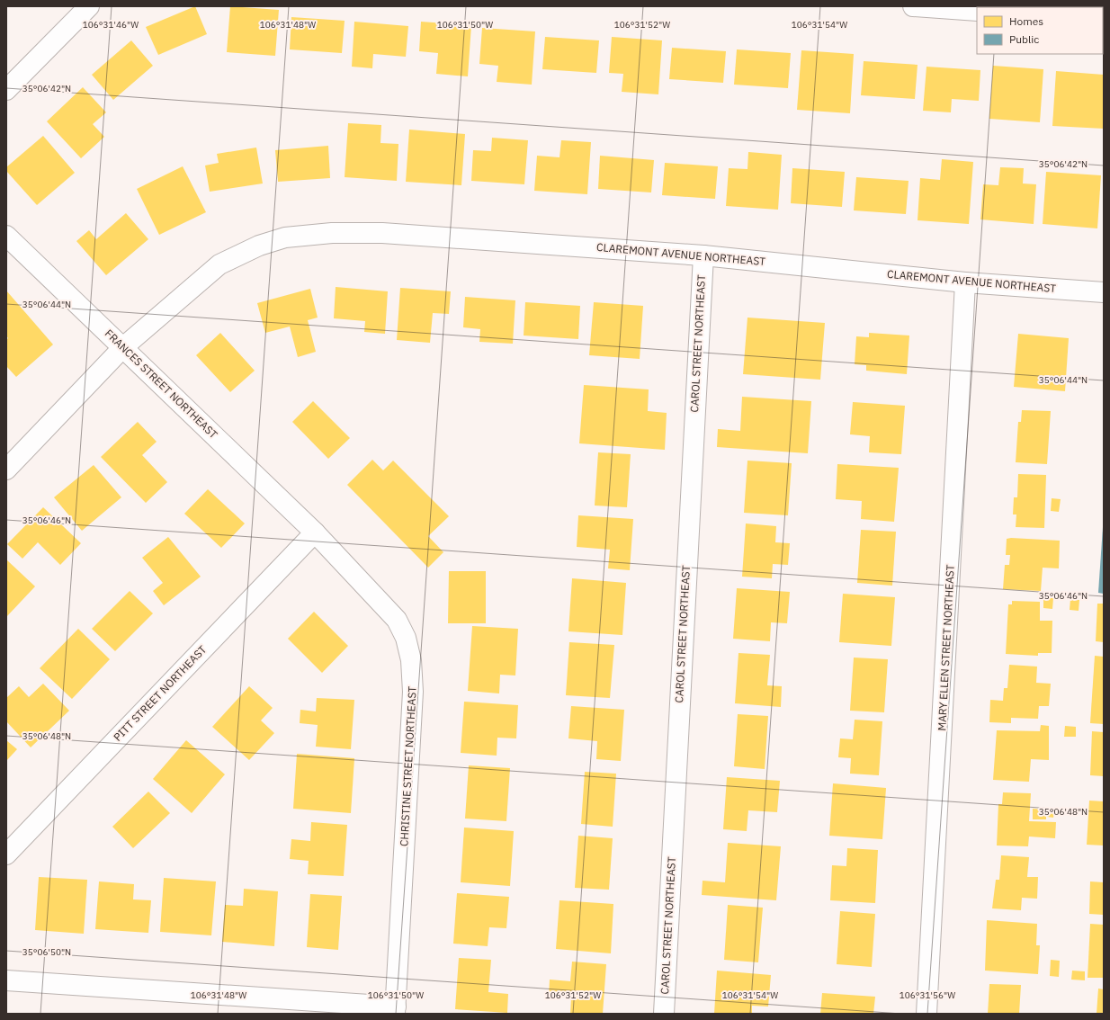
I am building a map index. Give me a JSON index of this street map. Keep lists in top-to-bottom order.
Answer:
{
  "streets": {
    "street": [
      "CLAREMONT AVENUE NORTHEAST",
      "CAROL STREET NORTHEAST",
      "FRANCES STREET NORTHEAST",
      "MARY ELLEN STREET NORTHEAST",
      "PITT STREET NORTHEAST",
      "CHRISTINE STREET NORTHEAST"
    ]
  },
  "crossings": [
    ["CLAREMONT AVENUE NORTHEAST", "CAROL STREET NORTHEAST"],
    ["CLAREMONT AVENUE NORTHEAST", "FRANCES STREET NORTHEAST"],
    ["CLAREMONT AVENUE NORTHEAST", "MARY ELLEN STREET NORTHEAST"],
    ["FRANCES STREET NORTHEAST", "PITT STREET NORTHEAST"],
    ["FRANCES STREET NORTHEAST", "CHRISTINE STREET NORTHEAST"],
    ["PITT STREET NORTHEAST", "CHRISTINE STREET NORTHEAST"]
  ],
  "legend": ["Homes", "Public"],
  "coordinates": [
    "106°31'46\"W",
    "106°31'48\"W",
    "106°31'50\"W",
    "106°31'52\"W",
    "106°31'54\"W",
    "35°06'42\"N",
    "35°06'44\"N",
    "35°06'46\"N",
    "35°06'48\"N",
    "35°06'50\"N",
    "106°31'56\"W"
  ]
}
